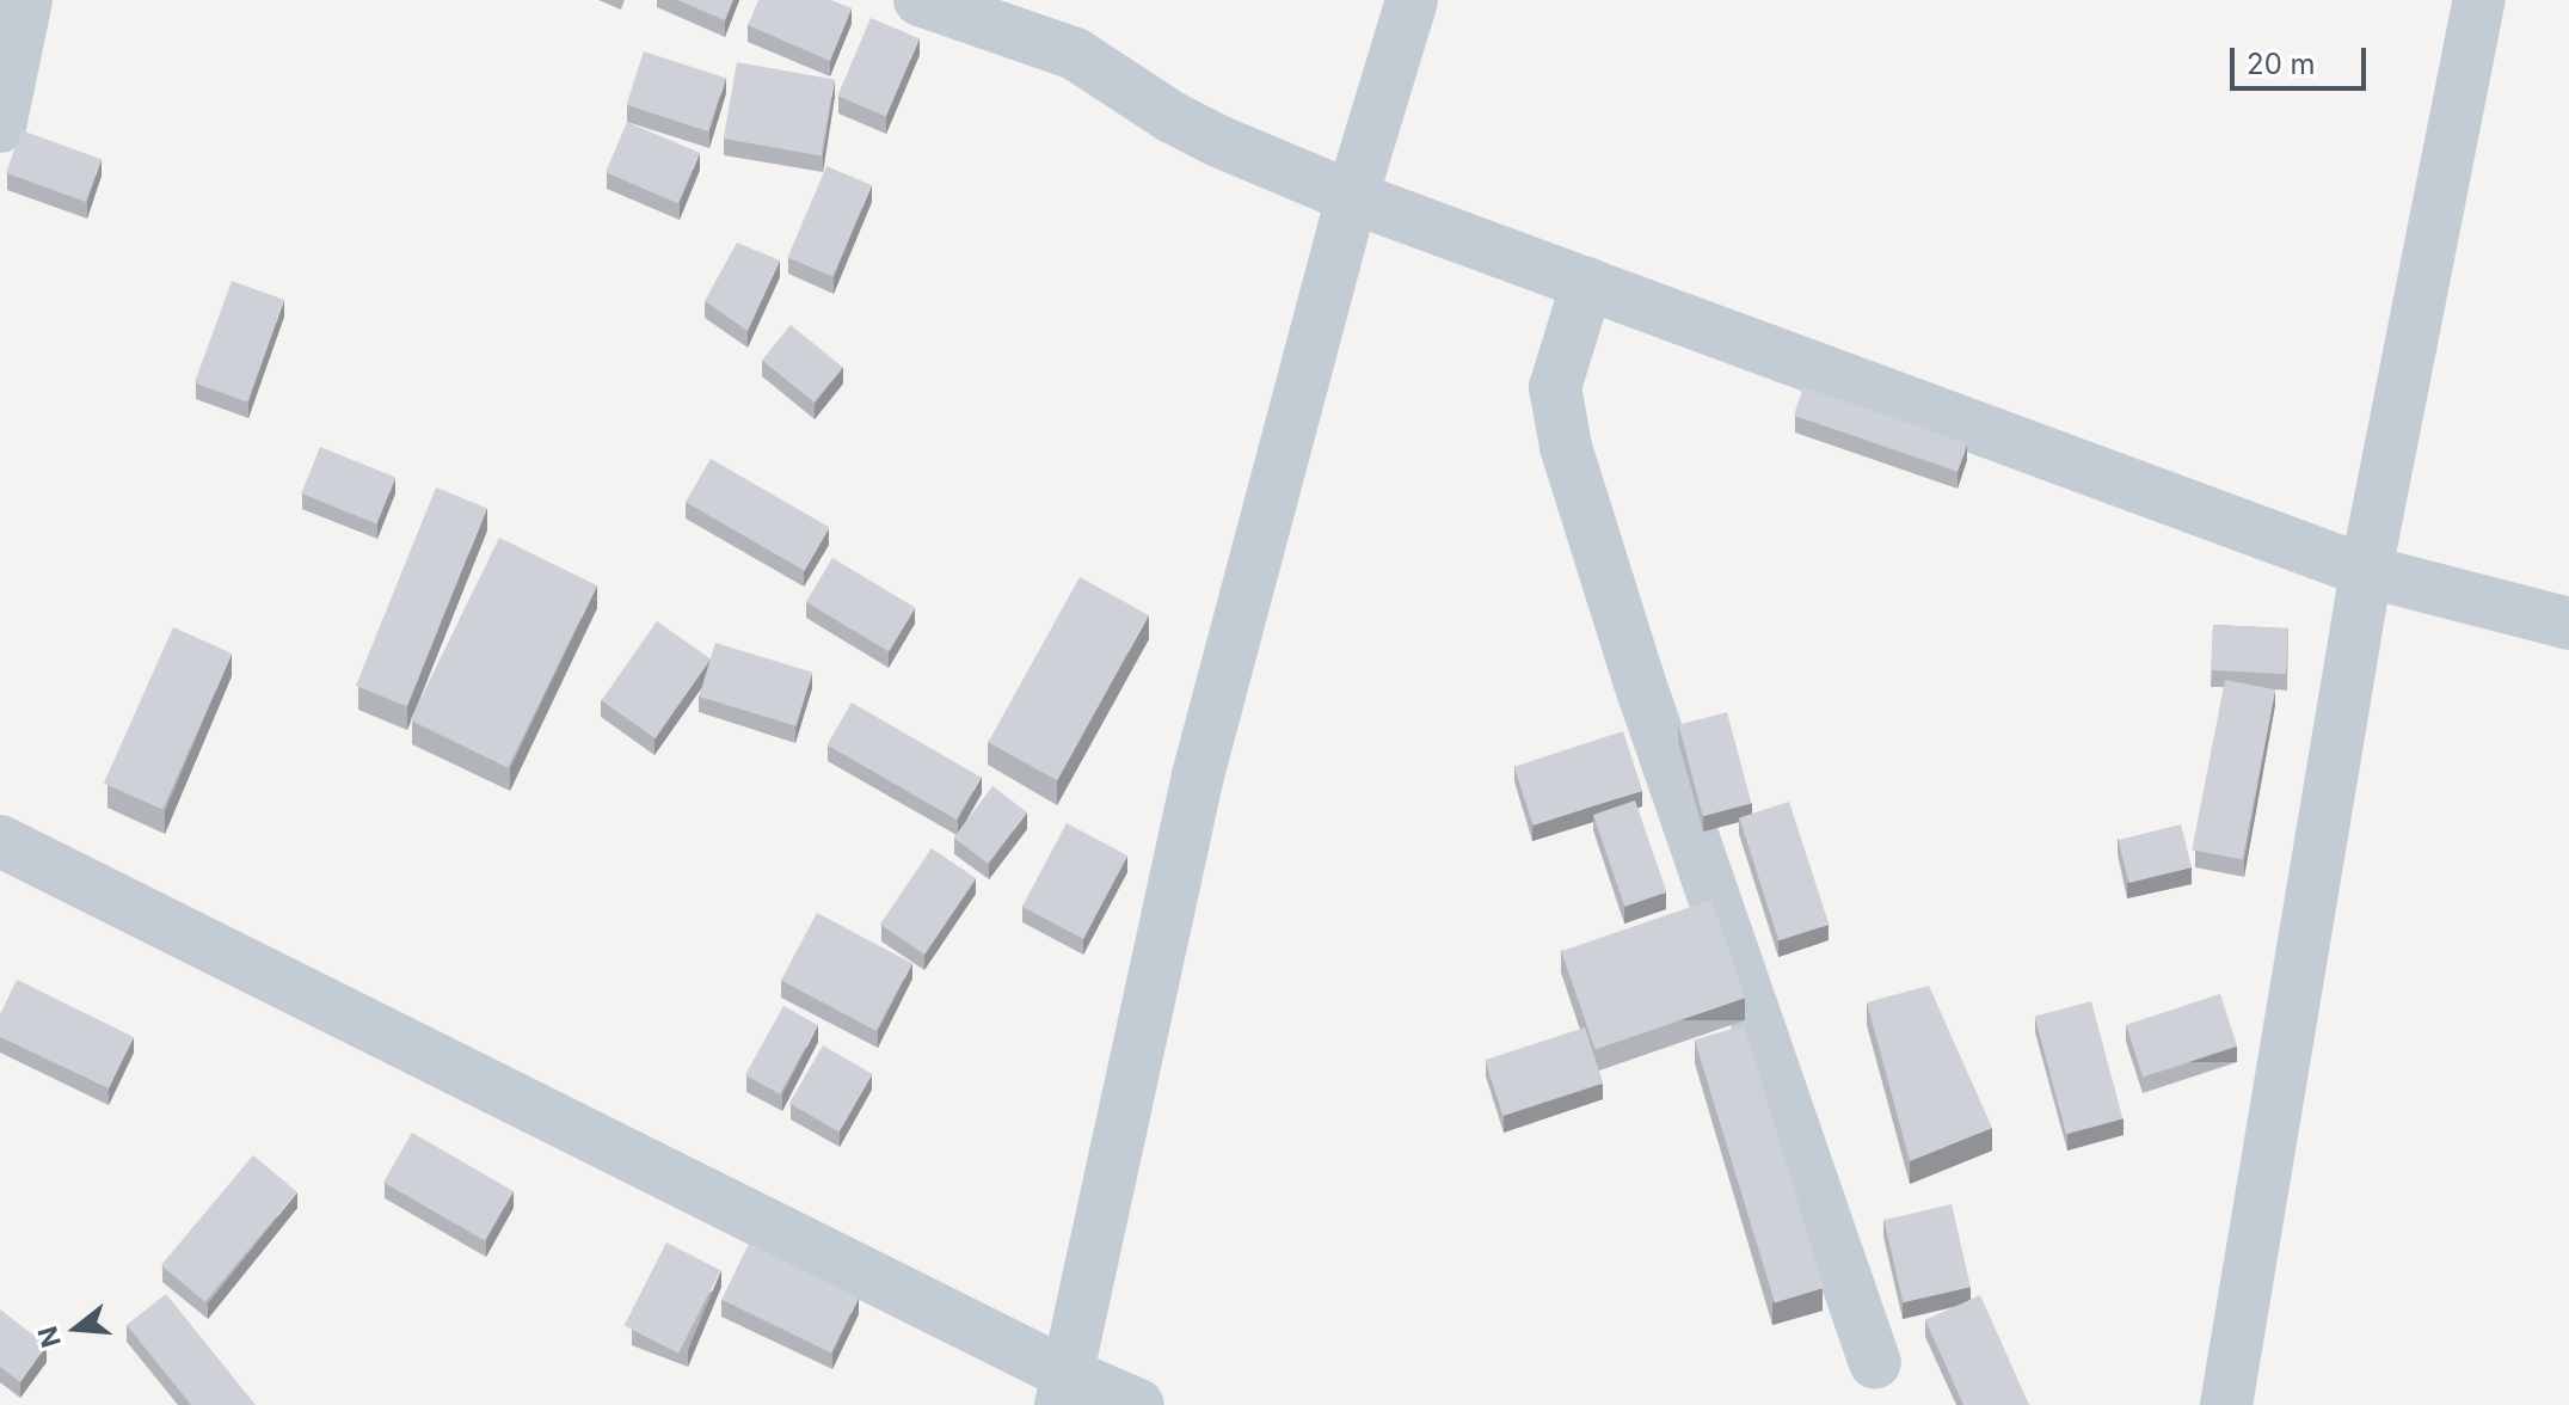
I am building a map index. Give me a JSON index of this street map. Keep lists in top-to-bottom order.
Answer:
{
  "scale_bar": "20 m",
  "north": "left"
}
